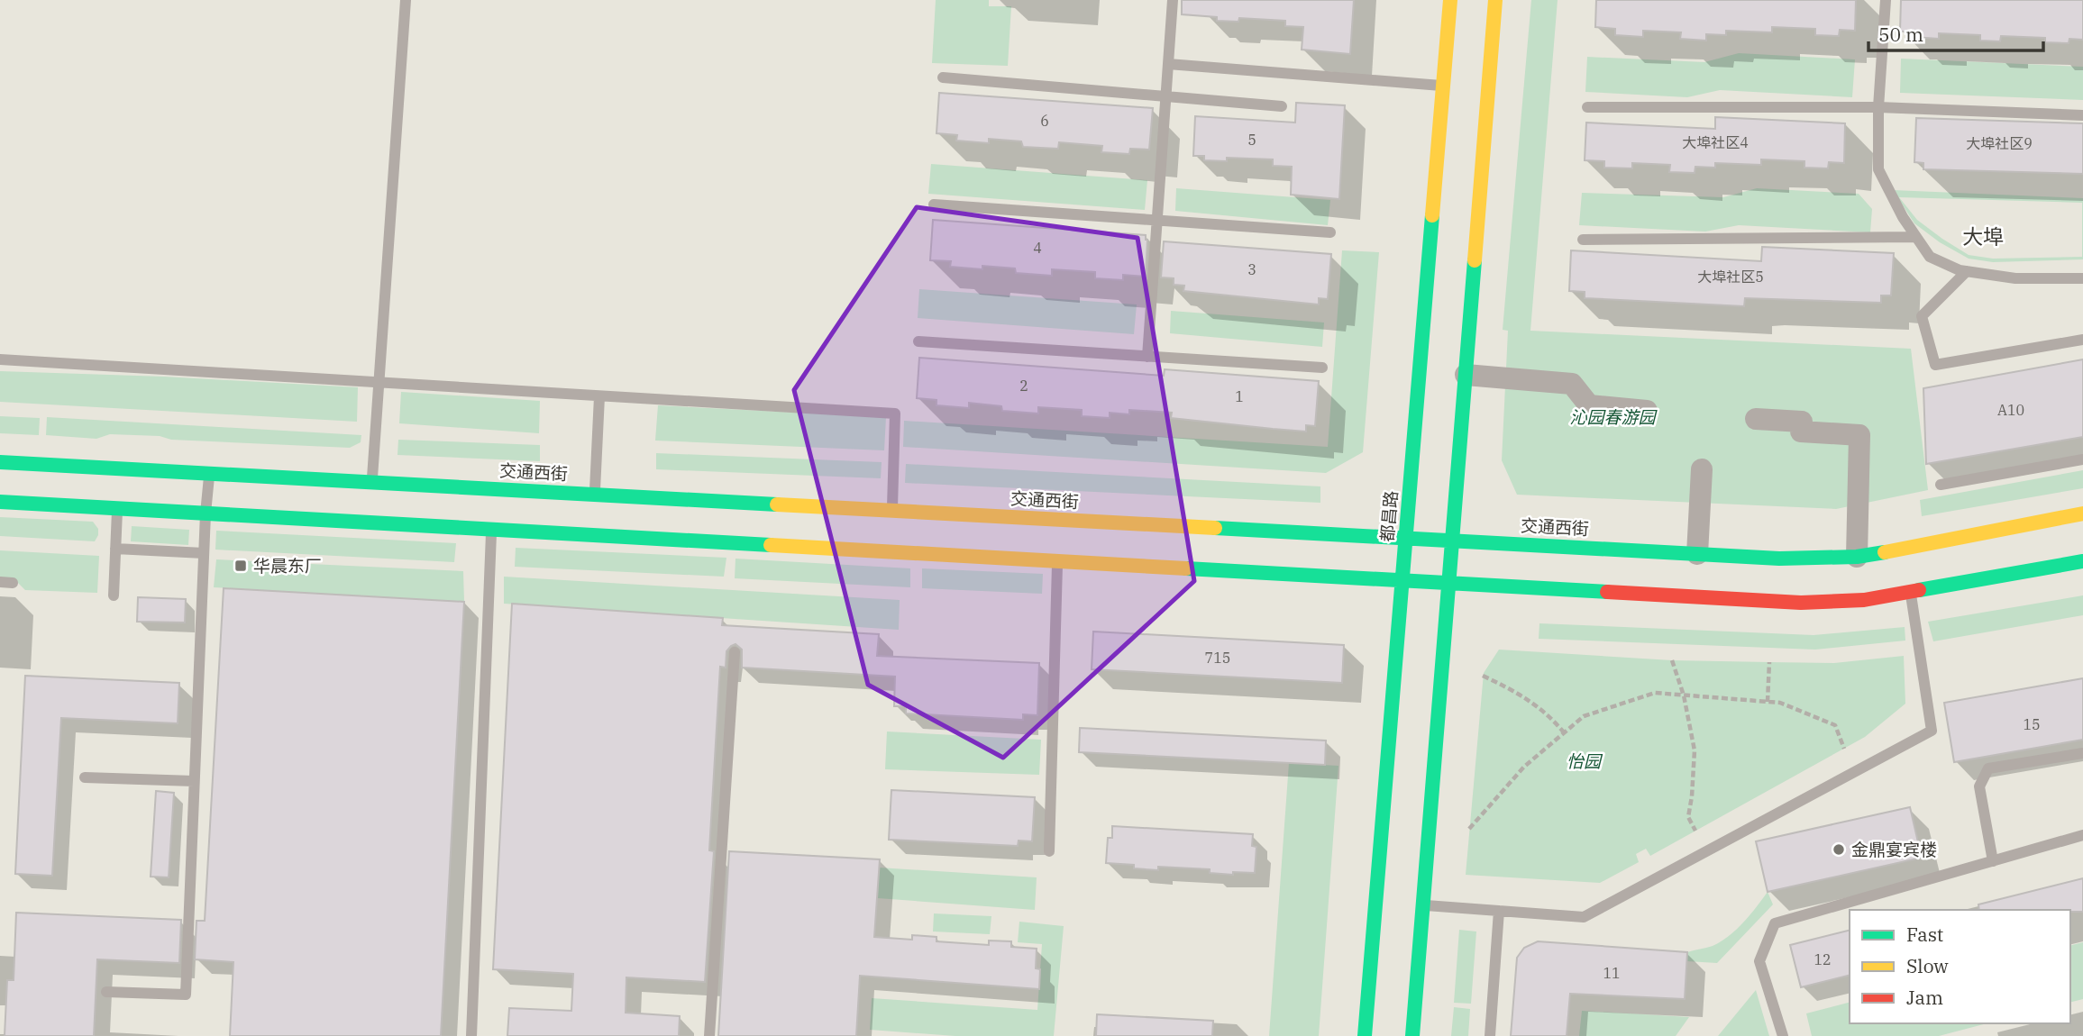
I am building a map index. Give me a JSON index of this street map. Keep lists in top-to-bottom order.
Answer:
{
  "streets": {
    "main road": ["交通西街", "都昌路"]
  },
  "crossings": [
    ["交通西街", "都昌路"]
  ],
  "districts": ["大埠"],
  "parks": ["沁园春游园", "怡园"],
  "places": {
    "transit": ["华晨东厂"],
    "other": ["金鼎宴宾楼"]
  },
  "house_numbers": [
    "6",
    "5",
    "大埠社区4",
    "大埠社区9",
    "4",
    "3",
    "大埠社区5",
    "2",
    "1",
    "A10",
    "715",
    "15",
    "12",
    "11"
  ],
  "legend": ["Fast", "Slow", "Jam"],
  "scale_bar": "50 m"
}
